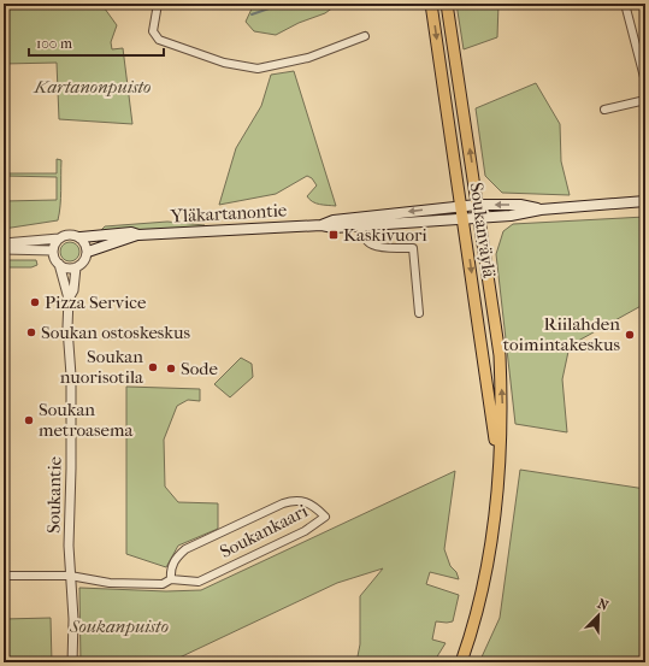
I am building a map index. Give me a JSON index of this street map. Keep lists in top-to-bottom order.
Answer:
{
  "streets": {
    "main road": ["Yläkartanontie", "Soukanväylä"],
    "street": ["Soukantie", "Soukankaari"]
  },
  "crossings": [
    ["Yläkartanontie", "Soukanväylä"],
    ["Yläkartanontie", "Soukantie"],
    ["Soukantie", "Soukankaari"]
  ],
  "parks": ["Kartanonpuisto", "Soukanpuisto"],
  "places": {
    "transit": ["Kaskivuori"],
    "other": [
      "Pizza Service",
      "Soukan ostoskeskus",
      "Riilahden toimintakeskus",
      "Soukan nuorisotila",
      "Sode",
      "Soukan metroasema"
    ]
  },
  "scale_bar": "100 m",
  "north": "top right"
}
